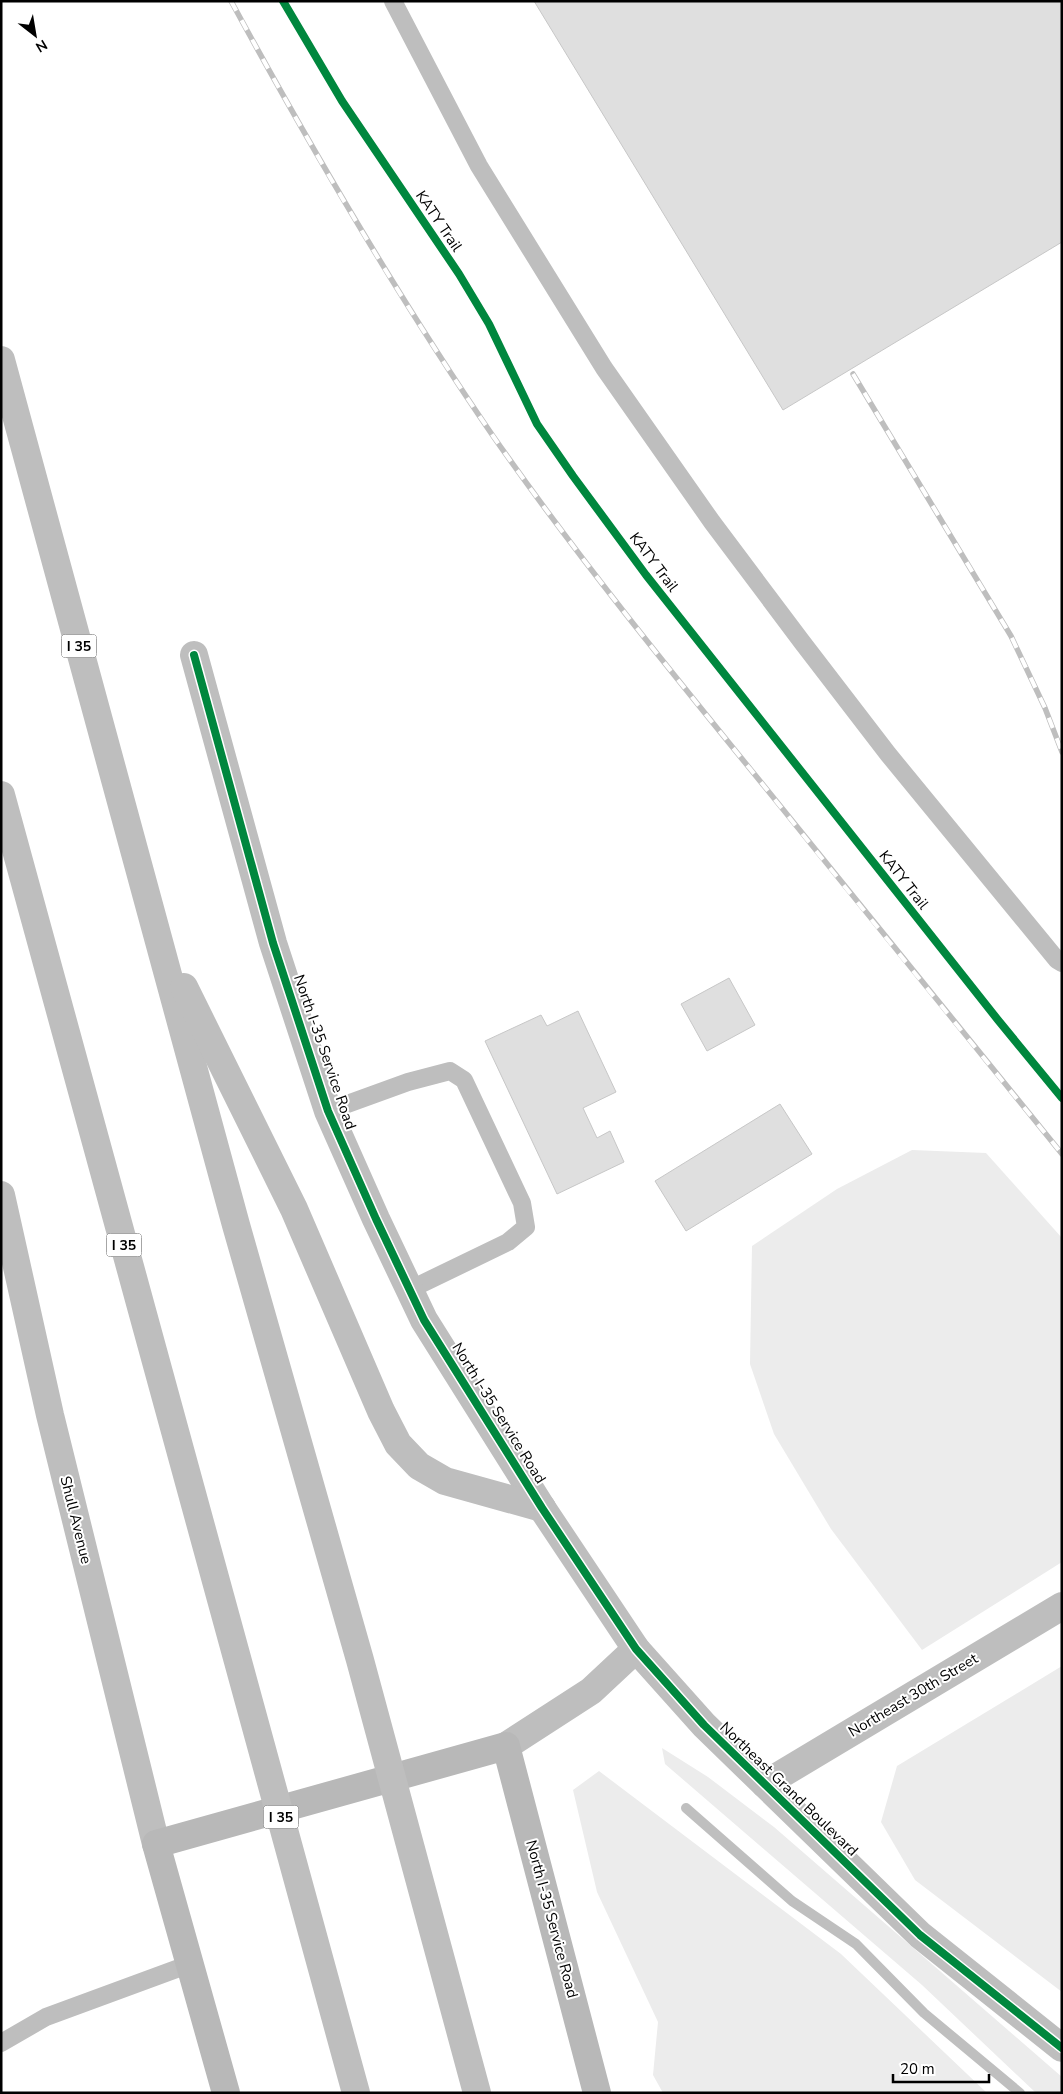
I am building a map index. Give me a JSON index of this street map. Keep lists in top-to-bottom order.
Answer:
{
  "streets": {
    "main road": [
      "I 35",
      "North I-35 Service Road",
      "Shull Avenue",
      "Northeast 30th Street",
      "Northeast Grand Boulevard"
    ],
    "cycle path": ["KATY Trail"]
  },
  "crossings": [
    ["North I-35 Service Road", "Northeast Grand Boulevard"],
    ["Northeast 30th Street", "Northeast Grand Boulevard"]
  ],
  "scale_bar": "20 m",
  "north": "bottom right"
}
